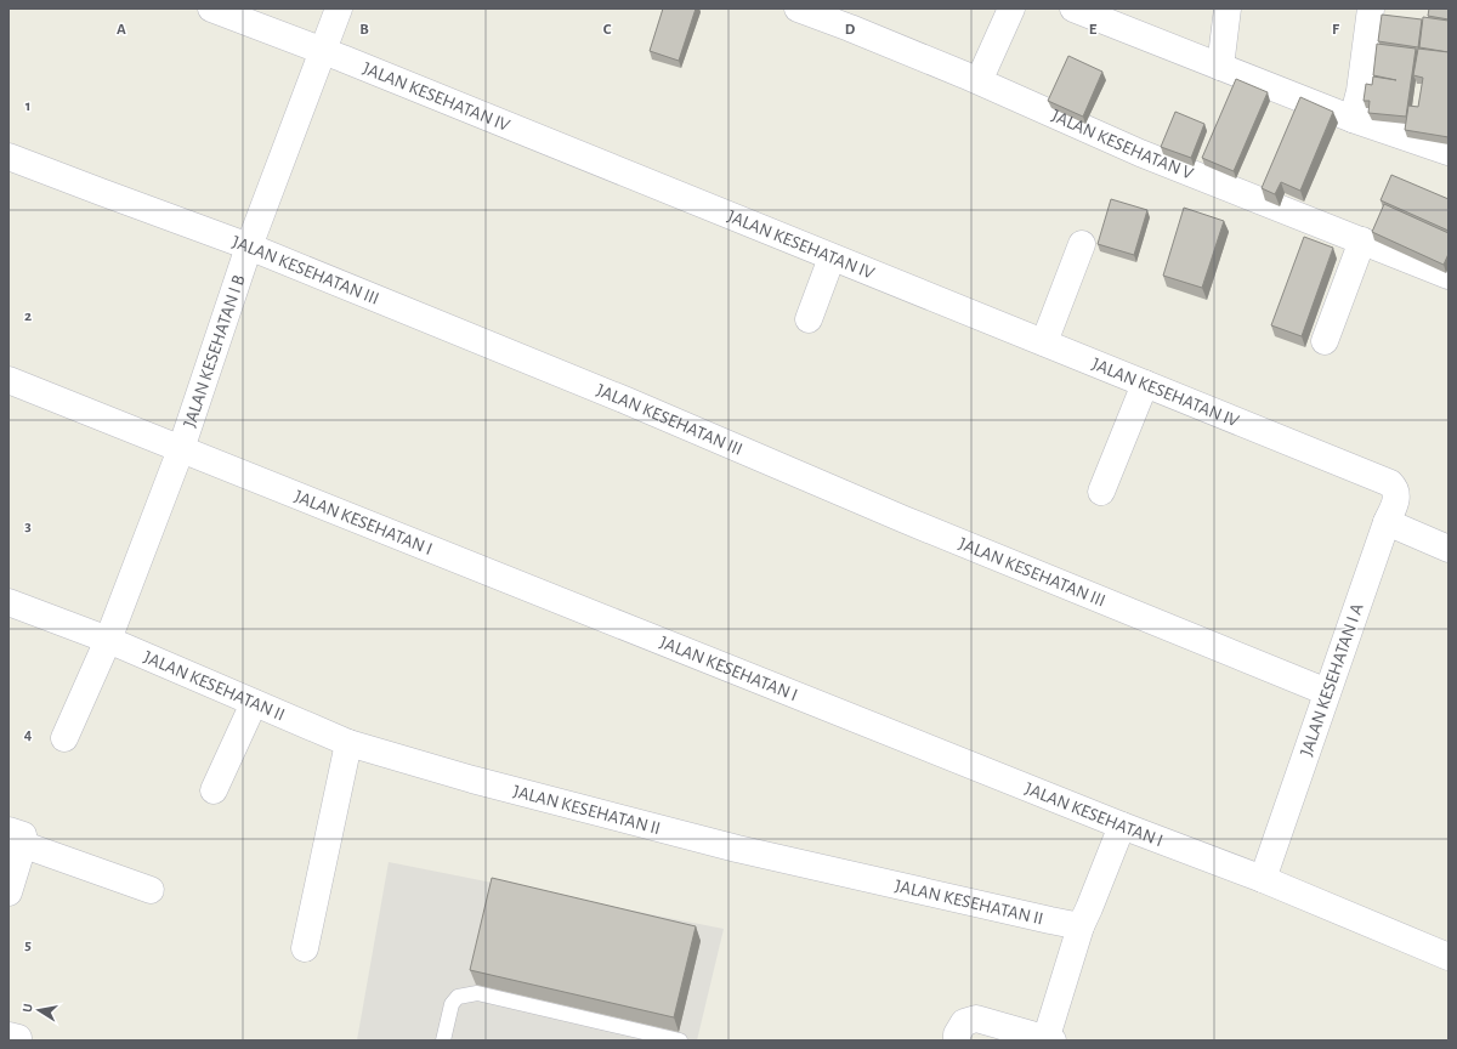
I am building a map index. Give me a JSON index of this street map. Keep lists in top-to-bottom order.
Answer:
{
  "streets": {
    "street": [
      "JALAN KESEHATAN IV",
      "JALAN KESEHATAN V",
      "JALAN KESEHATAN III",
      "JALAN KESEHATAN I B",
      "JALAN KESEHATAN I",
      "JALAN KESEHATAN I A",
      "JALAN KESEHATAN II"
    ]
  },
  "crossings": [
    ["JALAN KESEHATAN IV", "JALAN KESEHATAN I B"],
    ["JALAN KESEHATAN IV", "JALAN KESEHATAN I A"],
    ["JALAN KESEHATAN III", "JALAN KESEHATAN I B"],
    ["JALAN KESEHATAN III", "JALAN KESEHATAN I A"],
    ["JALAN KESEHATAN I B", "JALAN KESEHATAN I"],
    ["JALAN KESEHATAN I B", "JALAN KESEHATAN II"],
    ["JALAN KESEHATAN I", "JALAN KESEHATAN I A"]
  ],
  "north": "left",
  "grid": {
    "columns": [
      "A",
      "B",
      "C",
      "D",
      "E",
      "F"
    ],
    "rows": [
      "1",
      "2",
      "3",
      "4",
      "5"
    ]
  }
}
